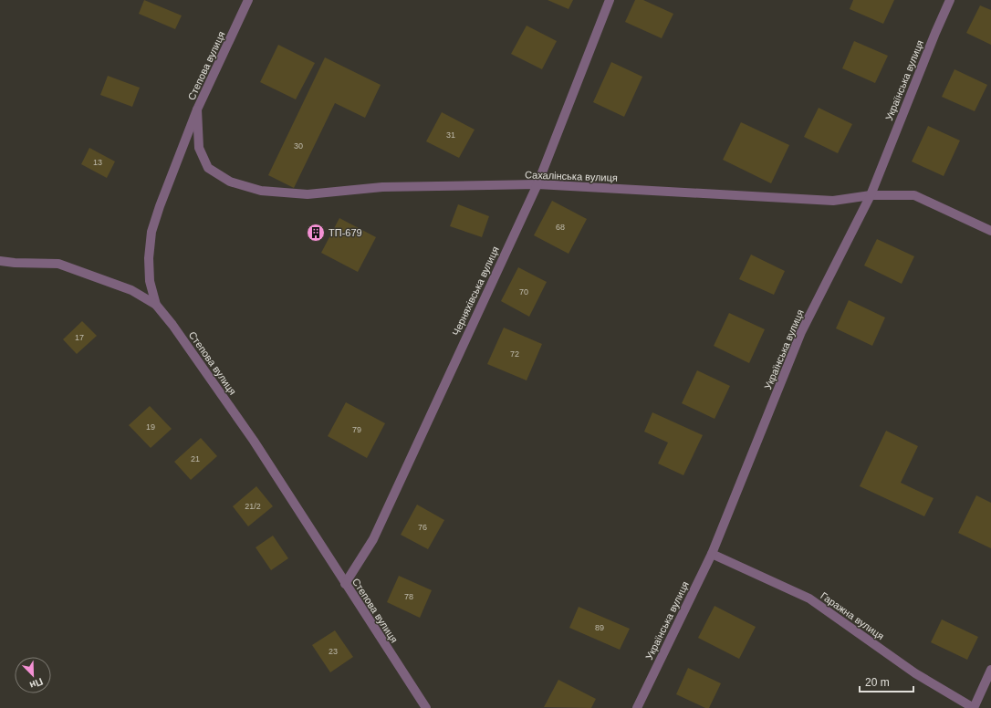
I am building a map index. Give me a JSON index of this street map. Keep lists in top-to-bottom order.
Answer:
{
  "streets": {
    "street": [
      "Степова вулиця",
      "Українська вулиця",
      "Сахалінська вулиця",
      "Черняхівська вулиця",
      "Гаражна вулиця"
    ]
  },
  "crossings": [
    ["Степова вулиця", "Сахалінська вулиця"],
    ["Степова вулиця", "Черняхівська вулиця"],
    ["Українська вулиця", "Сахалінська вулиця"],
    ["Українська вулиця", "Гаражна вулиця"],
    ["Сахалінська вулиця", "Черняхівська вулиця"]
  ],
  "places": {
    "building": ["ТП-679"]
  },
  "house_numbers": [
    "31",
    "30",
    "13",
    "68",
    "70",
    "17",
    "72",
    "19",
    "79",
    "21",
    "21/2",
    "76",
    "78",
    "89",
    "23"
  ],
  "scale_bar": "20 m",
  "north": "bottom right"
}
